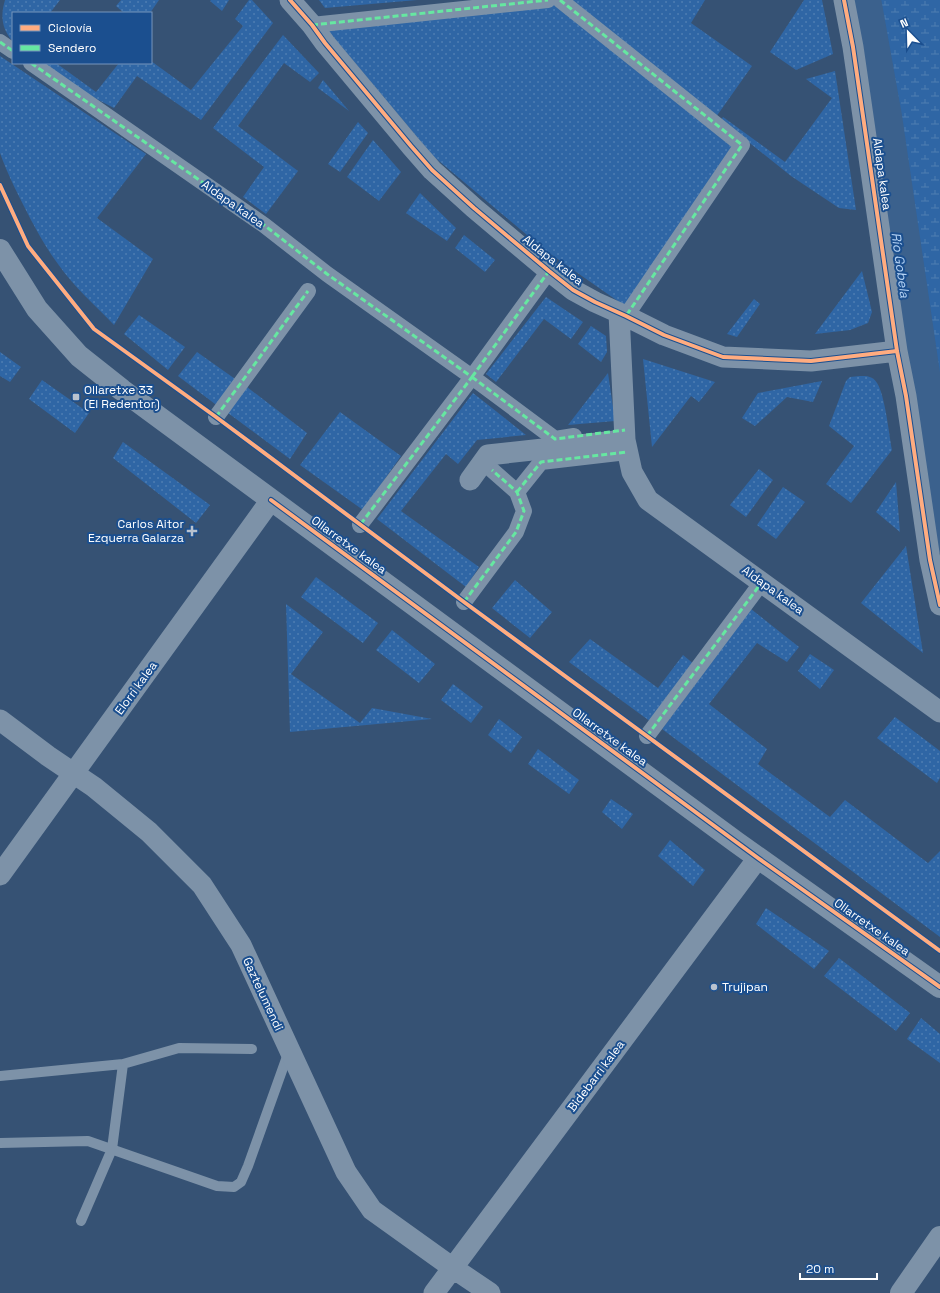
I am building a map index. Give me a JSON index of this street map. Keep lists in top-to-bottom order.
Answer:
{
  "streets": {
    "street": [
      "Aldapa kalea",
      "Ollarretxe kalea",
      "Elorri kalea",
      "Gaztelumendi",
      "Bidebarri kalea"
    ]
  },
  "crossings": [
    ["Ollarretxe kalea", "Elorri kalea"],
    ["Ollarretxe kalea", "Bidebarri kalea"],
    ["Elorri kalea", "Gaztelumendi"],
    ["Gaztelumendi", "Bidebarri kalea"]
  ],
  "water": ["Río Gobela"],
  "places": {
    "transit": ["Ollaretxe 33 (El Redentor)"],
    "health": ["Carlos Aitor Ezquerra Galarza"],
    "other": ["Trujipan"]
  },
  "legend": ["Ciclovía", "Sendero"],
  "scale_bar": "20 m",
  "north": "top left"
}
